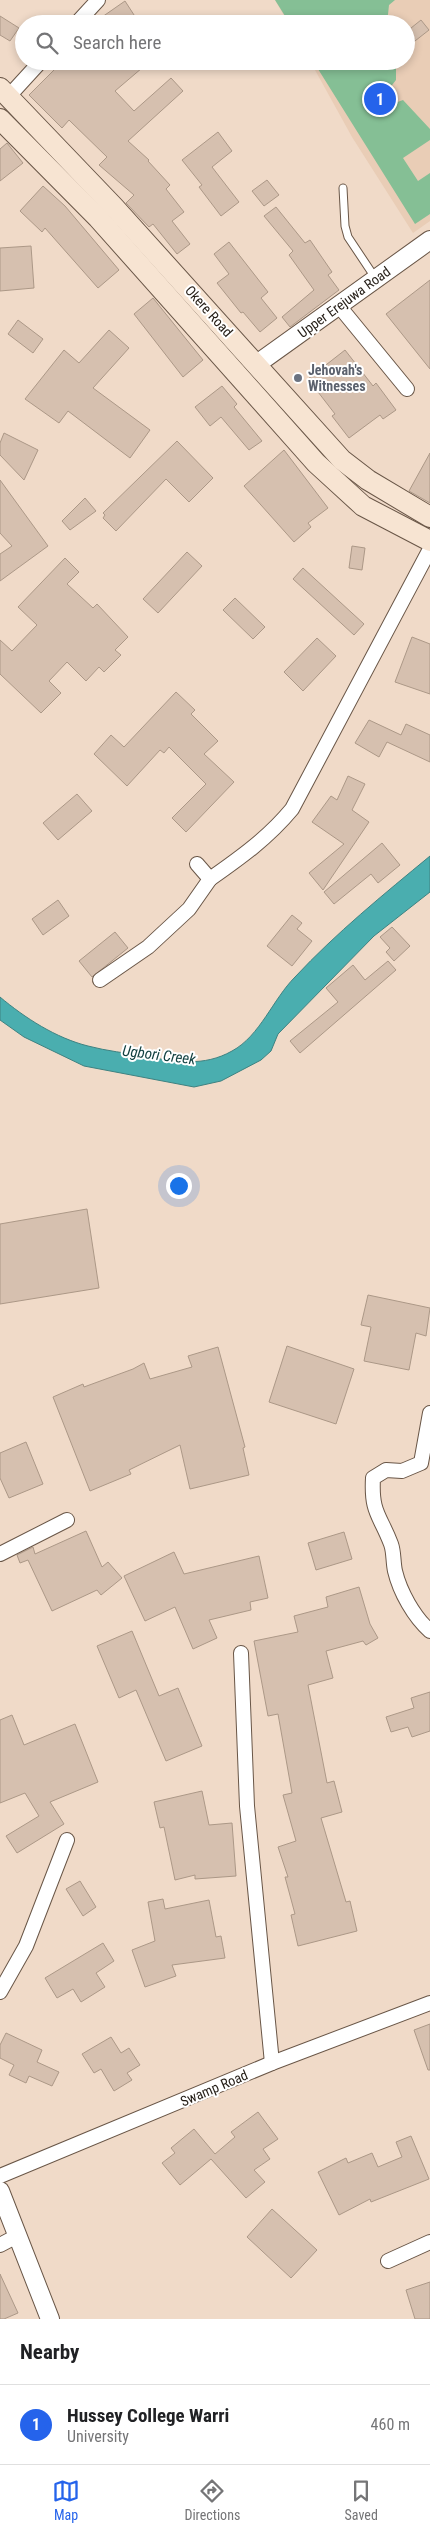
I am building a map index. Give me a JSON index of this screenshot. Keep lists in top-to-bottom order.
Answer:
{
  "streets": {
    "main road": ["Okere Road"],
    "street": ["Upper Erejuwa Road", "Swamp Road"]
  },
  "crossings": [
    ["Upper Erejuwa Road", "Okere Road"]
  ],
  "water": ["Ugbori Creek"],
  "places": ["Jehovah's Witnesses"],
  "page": {
    "search": "Search here",
    "pins": "1",
    "heading": "Nearby",
    "list": [
      {
        "mark": "1",
        "name": "Hussey College Warri",
        "note": "University",
        "value": "460 m"
      }
    ],
    "nav": ["Map", "Directions", "Saved"]
  }
}
